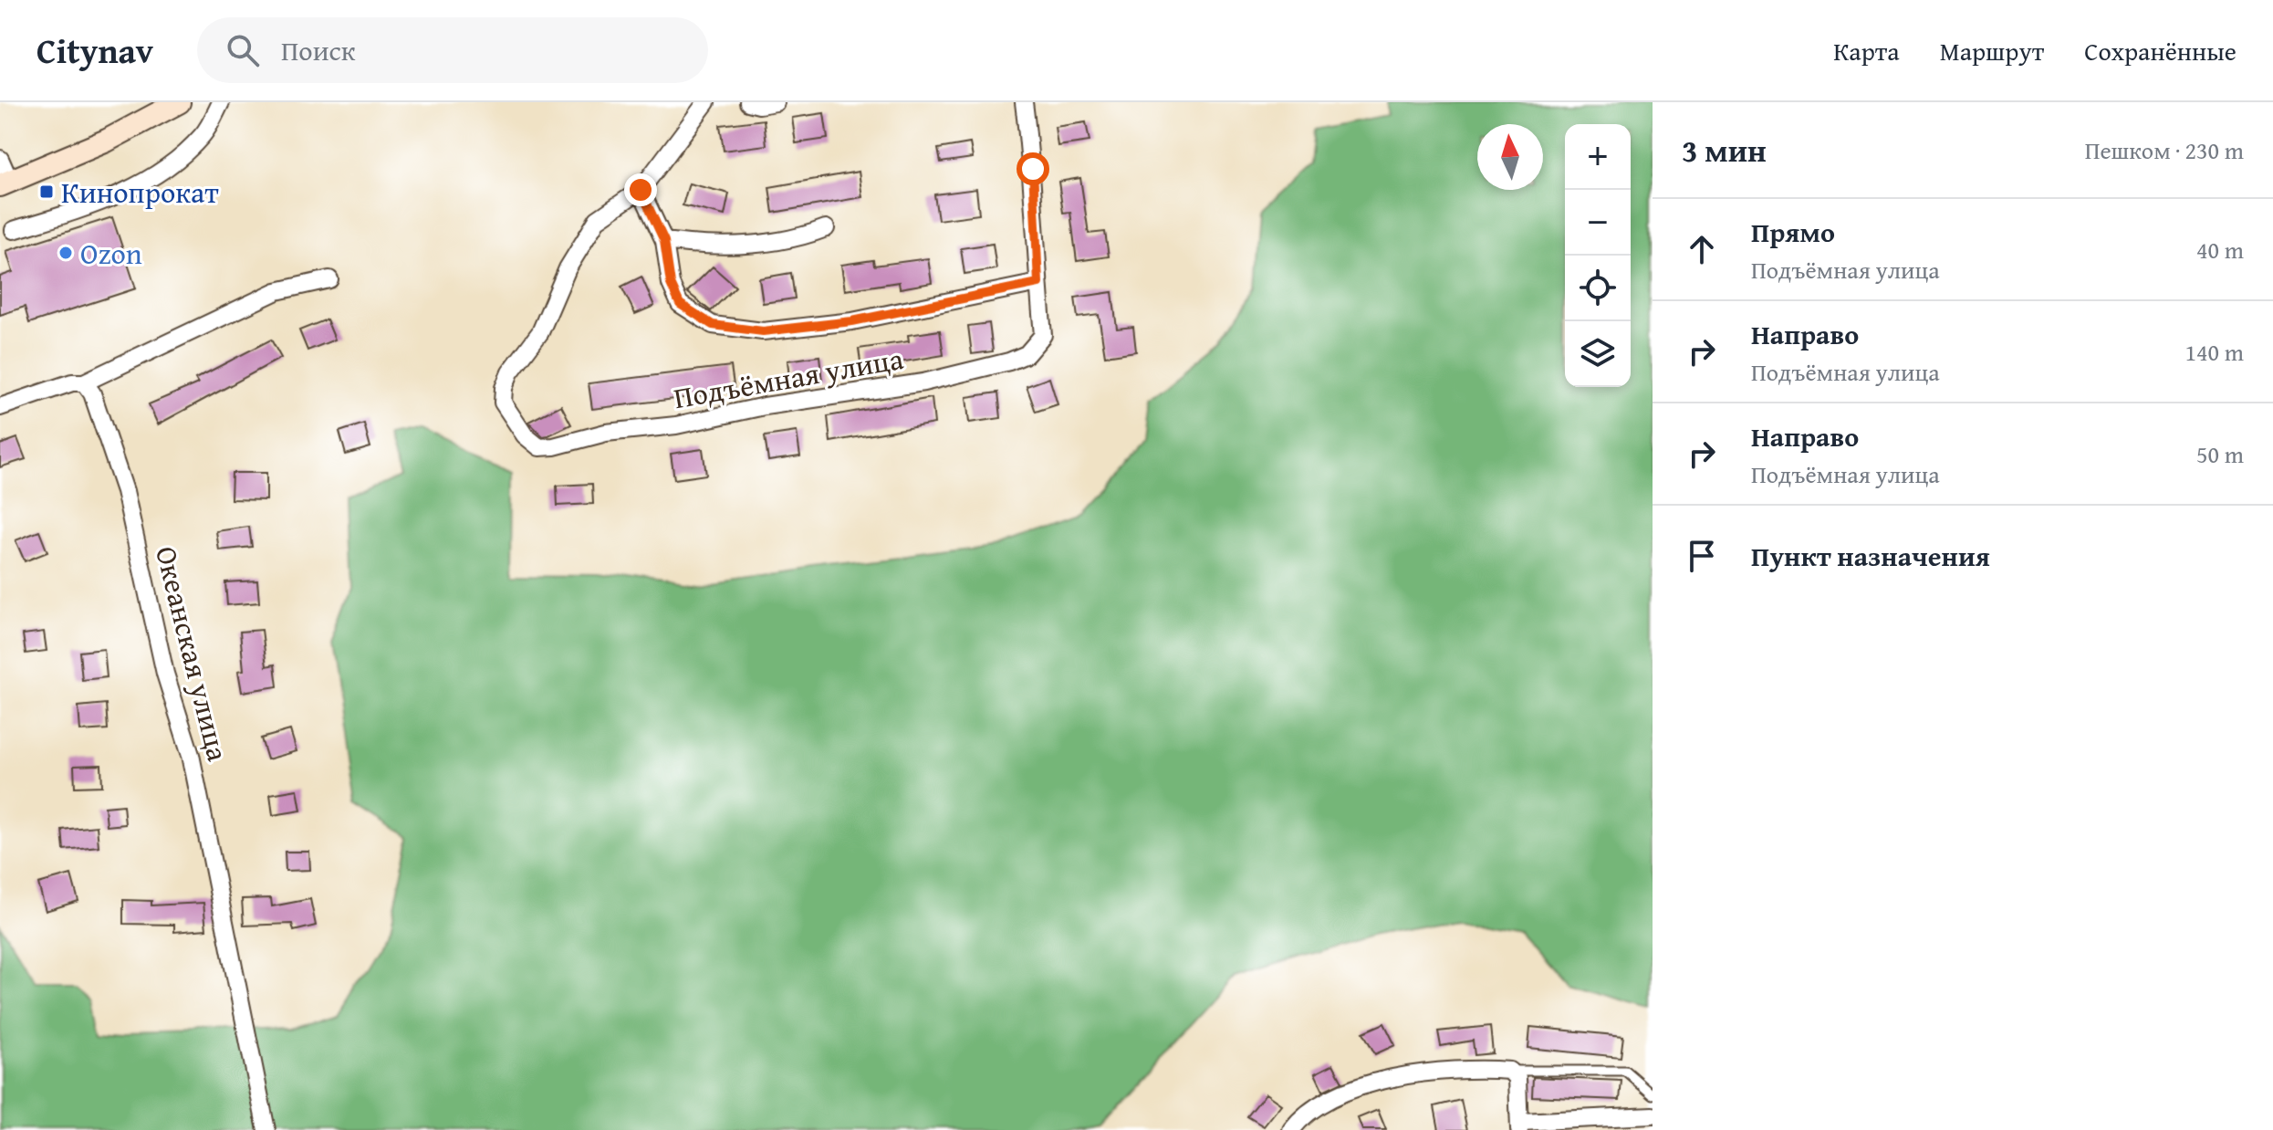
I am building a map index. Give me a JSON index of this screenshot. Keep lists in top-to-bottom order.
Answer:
{
  "streets": {
    "street": ["Подъёмная улица", "Океанская улица"]
  },
  "places": {
    "transit": ["Кинопрокат"],
    "other": ["Ozon"]
  },
  "north": "top",
  "page": {
    "header": "Citynav",
    "search": "Поиск",
    "nav": ["Карта", "Маршрут", "Сохранённые"],
    "heading": ["3 мин", "Пешком · 230 m"],
    "map_buttons": ["+", "−"],
    "list": [
      ["Прямо", "Подъёмная улица", "40 m"],
      ["Направо", "Подъёмная улица", "140 m"],
      ["Направо", "Подъёмная улица", "50 m"],
      "Пункт назначения"
    ]
  }
}
